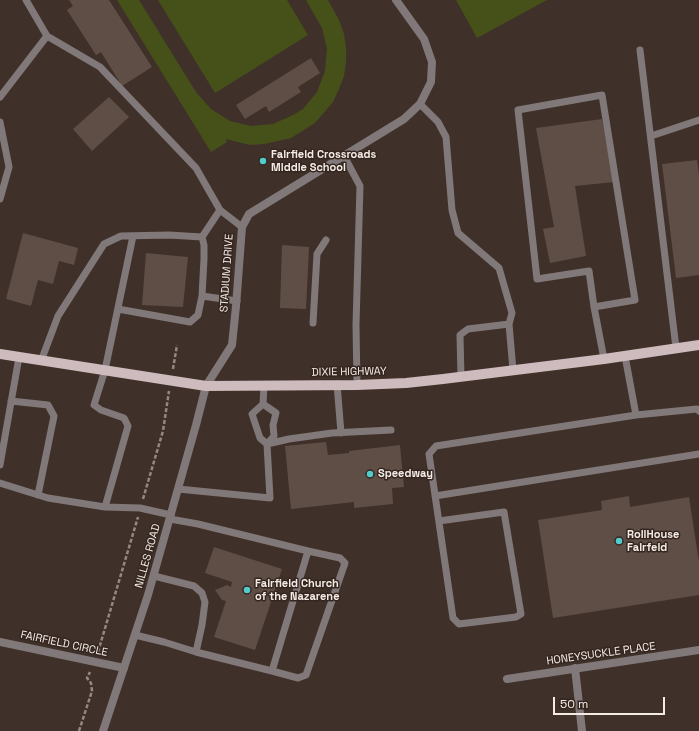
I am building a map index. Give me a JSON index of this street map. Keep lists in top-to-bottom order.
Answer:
{
  "streets": {
    "main road": ["DIXIE HIGHWAY"],
    "street": [
      "STADIUM DRIVE",
      "NILLES ROAD",
      "FAIRFIELD CIRCLE",
      "HONEYSUCKLE PLACE"
    ]
  },
  "crossings": [
    ["STADIUM DRIVE", "DIXIE HIGHWAY"],
    ["STADIUM DRIVE", "NILLES ROAD"],
    ["DIXIE HIGHWAY", "NILLES ROAD"],
    ["NILLES ROAD", "FAIRFIELD CIRCLE"]
  ],
  "places": [
    "Fairfield Crossroads Middle School",
    "Speedway",
    "RollHouse Fairfeld",
    "Fairfield Church of the Nazarene"
  ],
  "scale_bar": "50 m"
}
